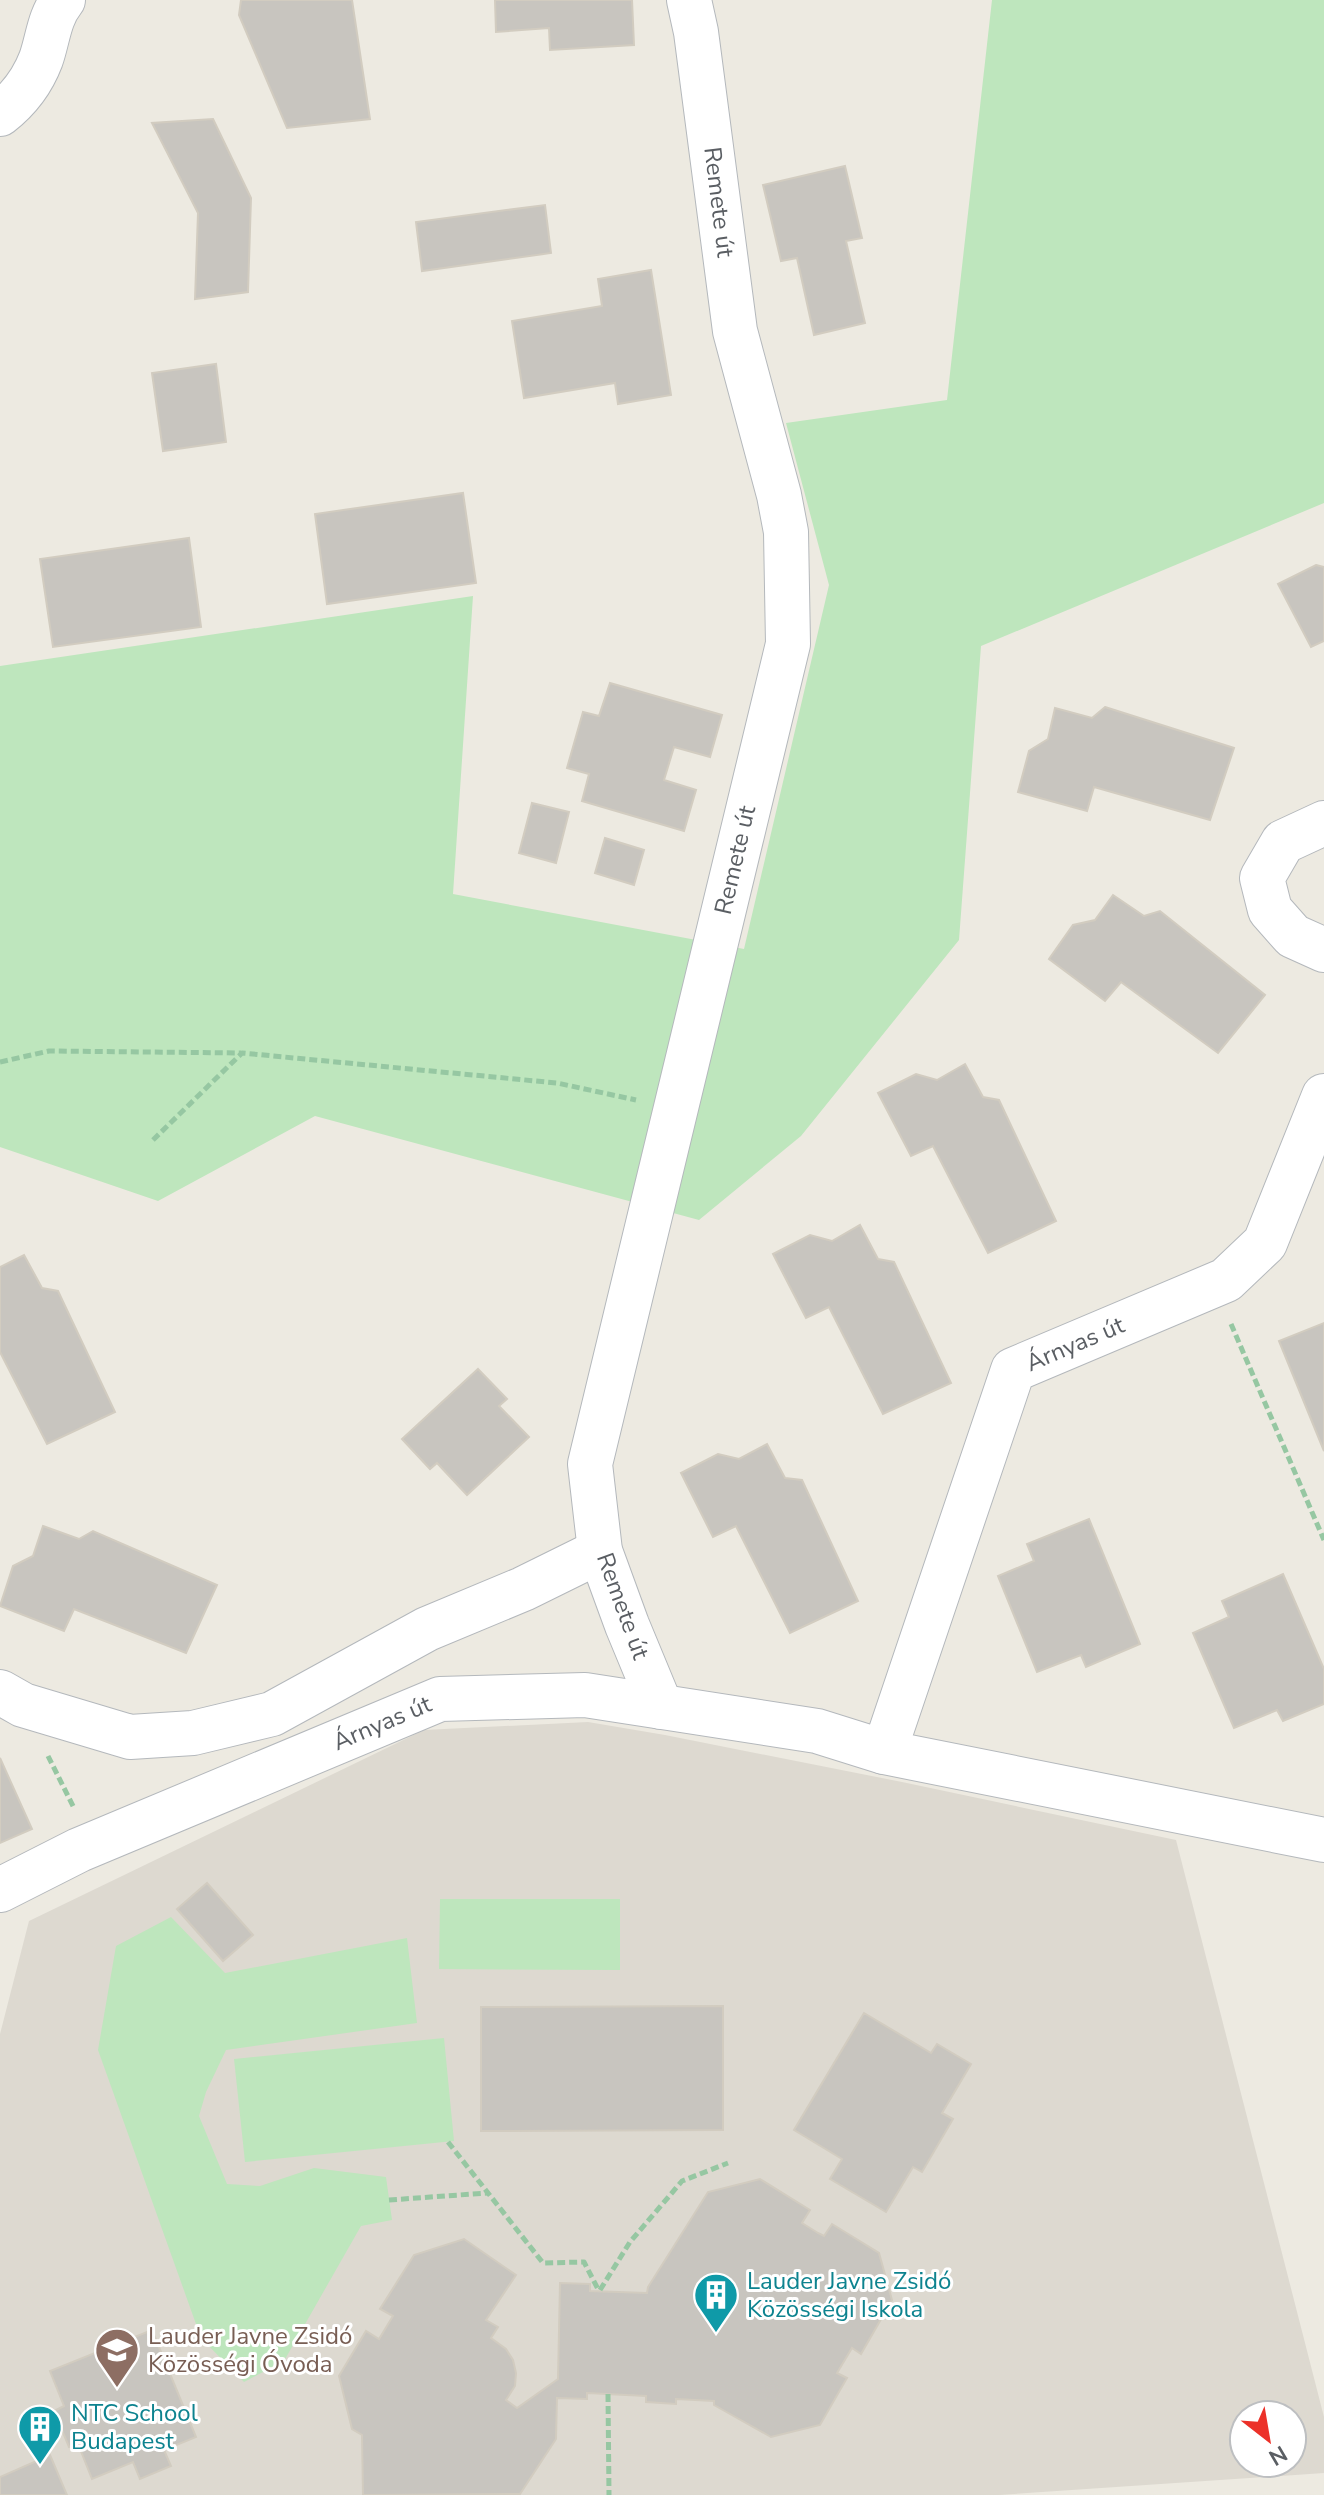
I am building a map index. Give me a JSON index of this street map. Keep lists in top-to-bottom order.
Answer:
{
  "streets": {
    "street": ["Remete út", "Árnyas út"]
  },
  "crossings": [
    ["Remete út", "Árnyas út"]
  ],
  "places": {
    "building": ["Lauder Javne Zsidó Közösségi Iskola", "NTC School Budapest"],
    "school or university": ["Lauder Javne Zsidó Közösségi Óvoda"]
  },
  "north": "bottom right"
}
